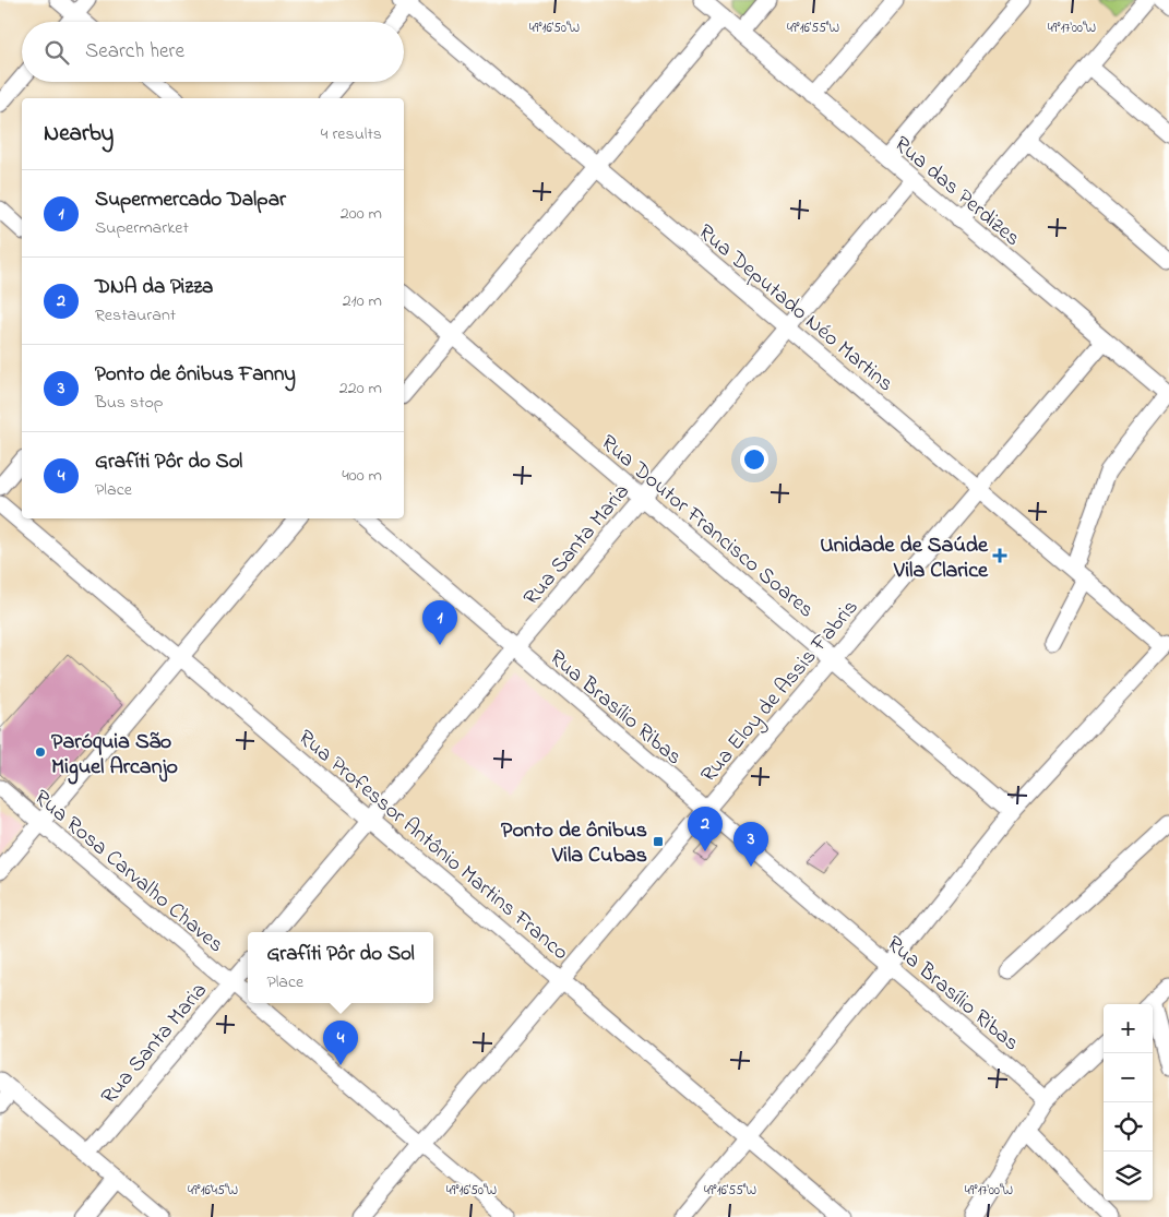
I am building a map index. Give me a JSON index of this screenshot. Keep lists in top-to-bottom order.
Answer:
{
  "streets": {
    "street": [
      "Rua das Perdizes",
      "Rua Deputado Néo Martins",
      "Rua Doutor Francisco Soares",
      "Rua Santa Maria",
      "Rua Eloy de Assis Fabris",
      "Rua Brasílio Ribas",
      "Rua Professor Antônio Martins Franco",
      "Rua Rosa Carvalho Chaves"
    ]
  },
  "crossings": [
    ["Rua das Perdizes", "Rua Santa Maria"],
    ["Rua das Perdizes", "Rua Eloy de Assis Fabris"],
    ["Rua Deputado Néo Martins", "Rua Santa Maria"],
    ["Rua Deputado Néo Martins", "Rua Eloy de Assis Fabris"],
    ["Rua Doutor Francisco Soares", "Rua Santa Maria"],
    ["Rua Doutor Francisco Soares", "Rua Eloy de Assis Fabris"],
    ["Rua Santa Maria", "Rua Brasílio Ribas"],
    ["Rua Santa Maria", "Rua Professor Antônio Martins Franco"],
    ["Rua Santa Maria", "Rua Rosa Carvalho Chaves"],
    ["Rua Eloy de Assis Fabris", "Rua Brasílio Ribas"],
    ["Rua Eloy de Assis Fabris", "Rua Professor Antônio Martins Franco"],
    ["Rua Eloy de Assis Fabris", "Rua Rosa Carvalho Chaves"]
  ],
  "places": {
    "health": ["Unidade de Saúde Vila Clarice"],
    "other": ["Paróquia São Miguel Arcanjo"],
    "transit": ["Ponto de ônibus Vila Cubas"]
  },
  "page": {
    "search": "Search here",
    "heading": ["Nearby", "4 results"],
    "list": [
      {
        "mark": "1",
        "name": "Supermercado Dalpar",
        "note": "Supermarket",
        "value": "200 m"
      },
      {
        "mark": "2",
        "name": "DNA da Pizza",
        "note": "Restaurant",
        "value": "210 m"
      },
      {
        "mark": "3",
        "name": "Ponto de ônibus Fanny",
        "note": "Bus stop",
        "value": "220 m"
      },
      {
        "mark": "4",
        "name": "Grafíti Pôr do Sol",
        "note": "Place",
        "value": "400 m"
      }
    ],
    "pins": [
      "1",
      "2",
      "3",
      "4"
    ],
    "popup": ["Grafíti Pôr do Sol", "Place"],
    "map_buttons": ["+", "−"]
  },
  "coordinates": [
    "49°16'50\"W",
    "49°16'55\"W",
    "49°17'00\"W",
    "49°16'45\"W"
  ]
}
